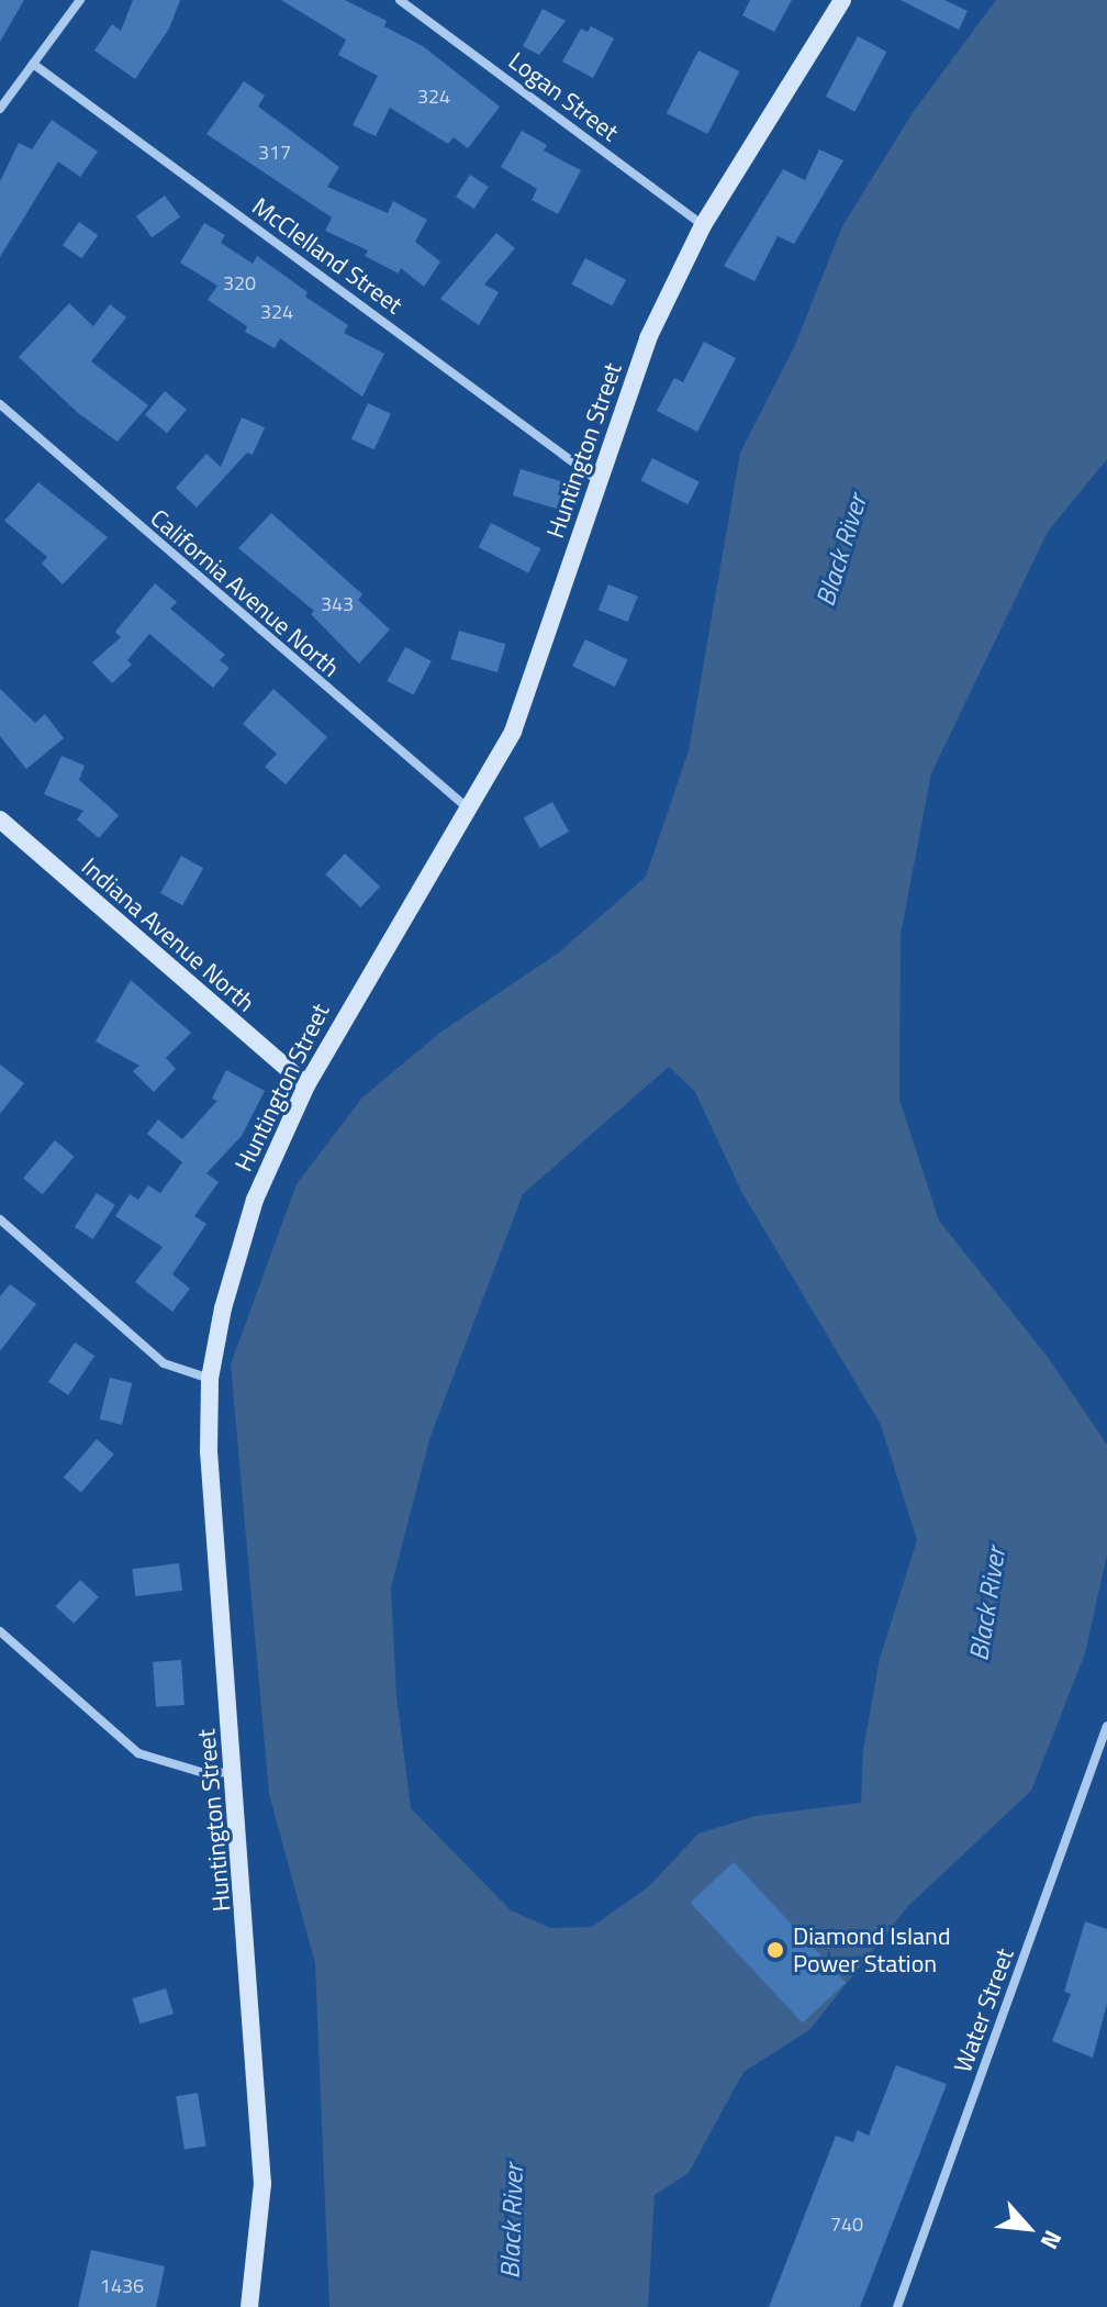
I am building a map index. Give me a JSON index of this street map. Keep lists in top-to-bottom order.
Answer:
{
  "streets": {
    "street": [
      "Logan Street",
      "McClelland Street",
      "Huntington Street",
      "California Avenue North",
      "Indiana Avenue North",
      "Water Street"
    ]
  },
  "crossings": [
    ["Logan Street", "Huntington Street"],
    ["McClelland Street", "Huntington Street"],
    ["Huntington Street", "California Avenue North"],
    ["Huntington Street", "Indiana Avenue North"]
  ],
  "water": ["Black River"],
  "places": ["Diamond Island Power Station"],
  "house_numbers": [
    "324",
    "317",
    "320",
    "324",
    "343",
    "740",
    "1436"
  ],
  "north": "bottom right"
}
